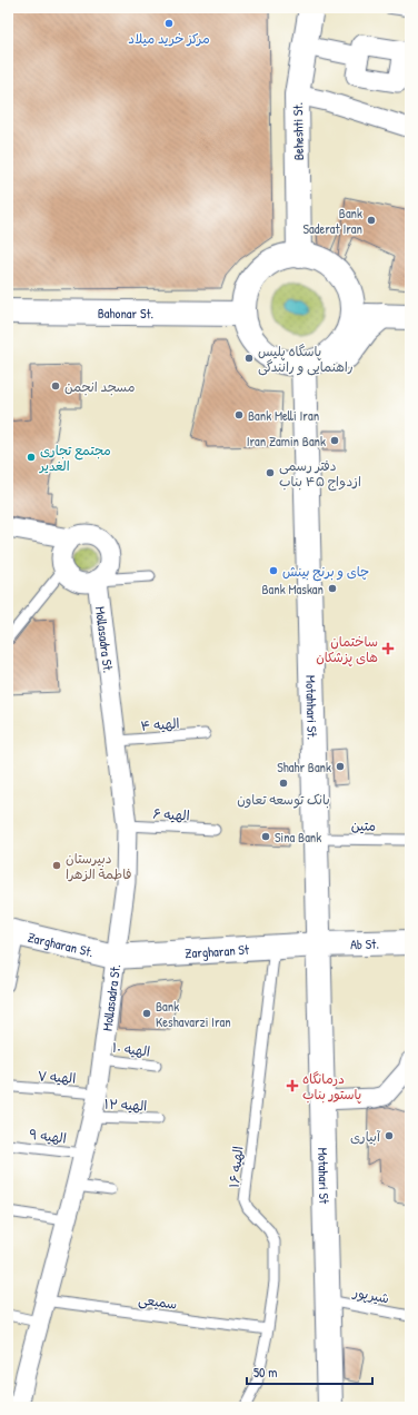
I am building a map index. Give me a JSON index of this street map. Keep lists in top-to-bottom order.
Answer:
{
  "streets": {
    "main road": [
      "Beheshti St.",
      "Bahonar St.",
      "Motahhari St.",
      "Ab St.",
      "Zargharan St.",
      "Zargharan St",
      "Motahari St"
    ],
    "street": ["Mollasadra St."],
    "lane": [
      "الهیه ۴",
      "الهیه ۶",
      "متین",
      "الهیه ۱۰",
      "الهیه ۷",
      "الهیه ۱۲",
      "الهیه ۹",
      "الهیه ۱۶",
      "شیرپور",
      "سمیعی"
    ]
  },
  "crossings": [
    ["Beheshti St.", "Bahonar St."],
    ["Beheshti St.", "Motahhari St."],
    ["Bahonar St.", "Motahhari St."],
    ["Mollasadra St.", "الهیه ۴"],
    ["Mollasadra St.", "الهیه ۶"],
    ["Mollasadra St.", "Zargharan St."],
    ["Mollasadra St.", "Zargharan St"],
    ["Mollasadra St.", "الهیه ۱۰"],
    ["Mollasadra St.", "الهیه ۷"],
    ["Mollasadra St.", "الهیه ۱۲"],
    ["Mollasadra St.", "الهیه ۹"],
    ["Mollasadra St.", "سمیعی"],
    ["Motahhari St.", "متین"],
    ["Motahhari St.", "Ab St."],
    ["Motahhari St.", "Zargharan St"],
    ["Motahhari St.", "Motahari St"],
    ["Ab St.", "Zargharan St"],
    ["Ab St.", "Motahari St"],
    ["Zargharan St.", "Zargharan St"],
    ["Zargharan St", "الهیه ۱۶"],
    ["Zargharan St", "Motahari St"],
    ["الهیه ۱۶", "سمیعی"],
    ["Motahari St", "شیرپور"]
  ],
  "places": {
    "other": [
      "مرکز خرید میلاد",
      "Bank Saderat Iran",
      "پاسگاه پلیس راهنمایی و رانندگی",
      "مسجد انجمن",
      "Bank Melli Iran",
      "Iran Zamin Bank",
      "مجتمع تجاری الغدیر",
      "دفتر رسمی ازدواج ۴۵ بناب",
      "چای و برنج بینش",
      "Bank Maskan",
      "Shahr Bank",
      "بانک توسعه تعاون",
      "Sina Bank",
      "دبیرستان فاطمة الزهرا",
      "Bank Keshavarzi Iran",
      "آبیاری"
    ],
    "health": ["ساختمان های پزشکان", "درمانگاه پاستور بناب"]
  },
  "scale_bar": "50 m"
}
